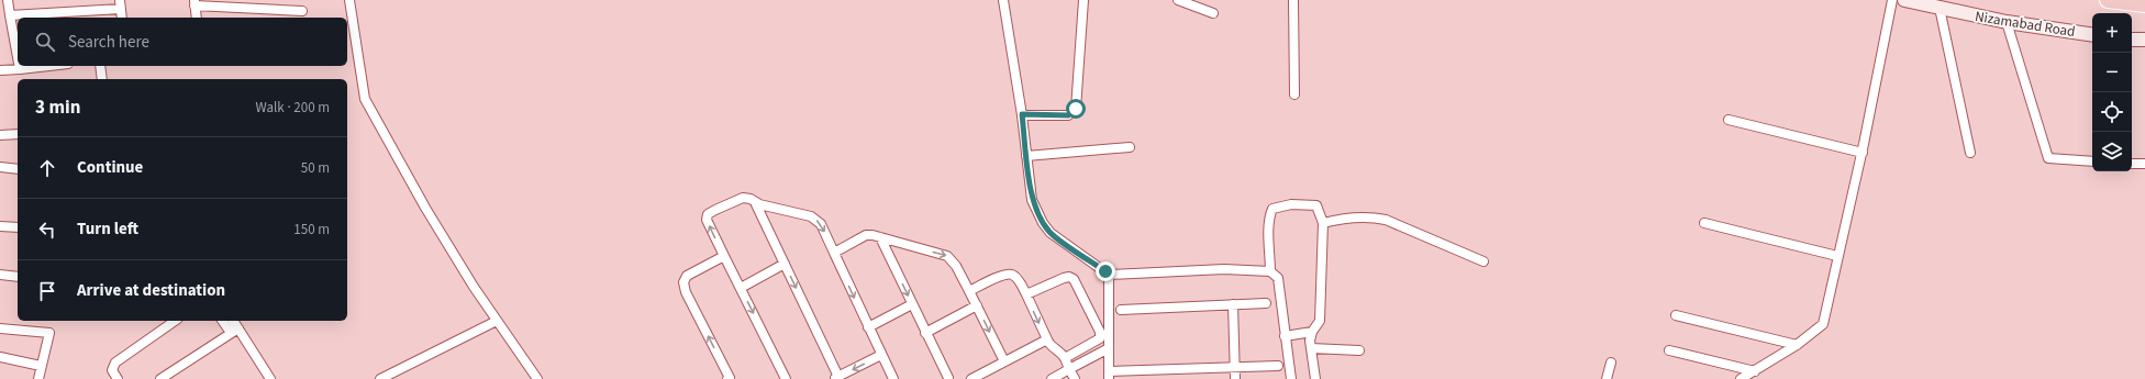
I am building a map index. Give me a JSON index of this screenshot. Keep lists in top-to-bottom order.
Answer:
{
  "streets": {
    "main road": ["Nizamabad Road"]
  },
  "page": {
    "map_buttons": ["+", "−"],
    "search": "Search here",
    "heading": ["3 min", "Walk · 200 m"],
    "list": [
      ["Continue", "50 m"],
      ["Turn left", "150 m"],
      "Arrive at destination"
    ]
  }
}
